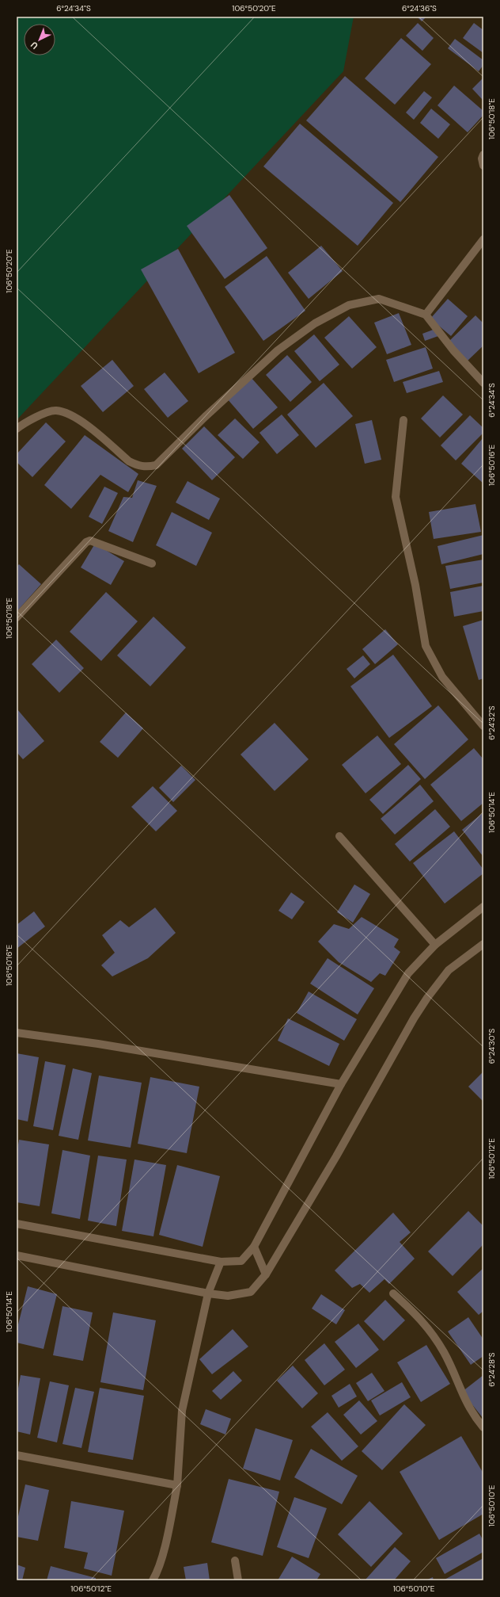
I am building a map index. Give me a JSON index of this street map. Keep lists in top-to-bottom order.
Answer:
{
  "north": "bottom left",
  "coordinates": [
    "6°24'34\"S",
    "106°50'20\"E",
    "6°24'36\"S",
    "106°50'18\"E",
    "106°50'16\"E",
    "6°24'32\"S",
    "106°50'14\"E",
    "6°24'30\"S",
    "106°50'12\"E",
    "6°24'28\"S",
    "106°50'10\"E"
  ]
}
